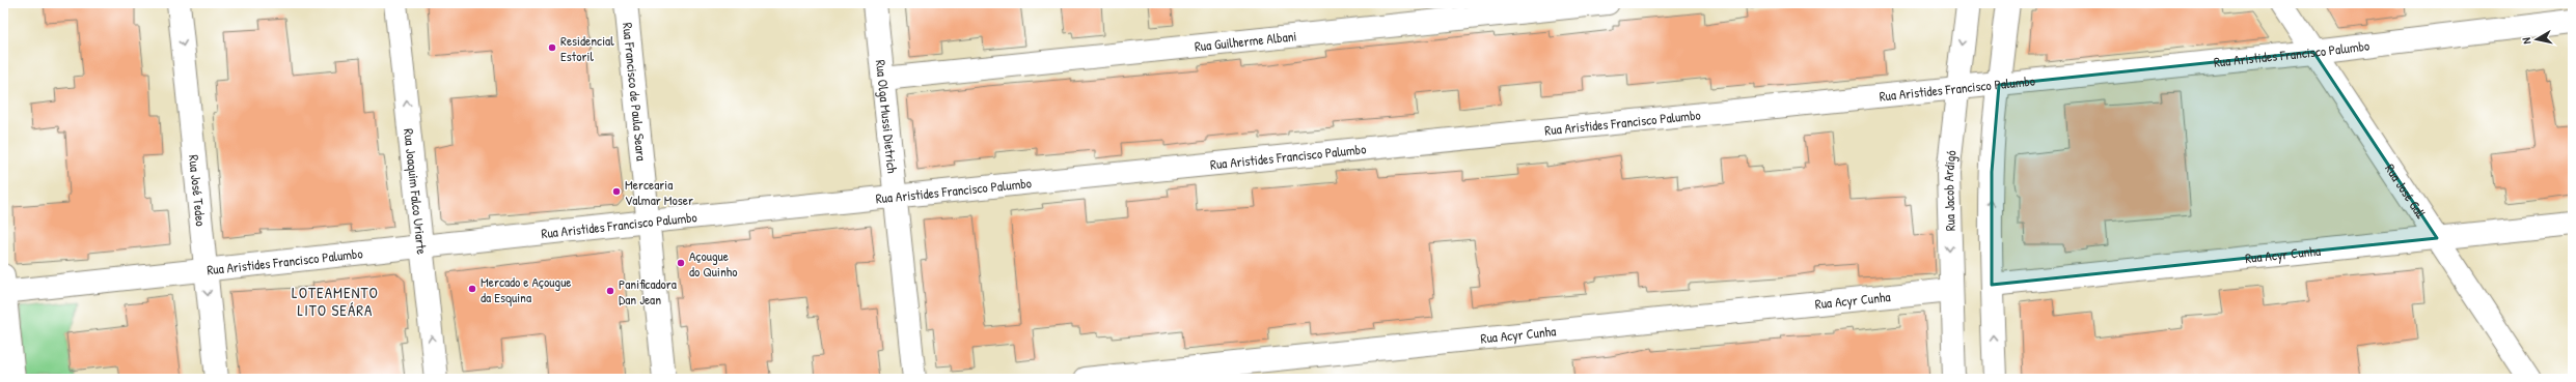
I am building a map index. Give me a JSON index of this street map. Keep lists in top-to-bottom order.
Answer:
{
  "streets": {
    "street": [
      "Rua Guilherme Albani",
      "Rua Aristides Francisco Palumbo",
      "Rua Francisco de Paula Seara",
      "Rua Olga Mussi Dietrich",
      "Rua Joaquim Falco Uriarte",
      "Rua Jacob Ardigó",
      "Rua José Tedeo",
      "Rua José Gall",
      "Rua Acyr Cunha"
    ]
  },
  "crossings": [
    ["Rua Guilherme Albani", "Rua Olga Mussi Dietrich"],
    ["Rua Aristides Francisco Palumbo", "Rua Francisco de Paula Seara"],
    ["Rua Aristides Francisco Palumbo", "Rua Olga Mussi Dietrich"],
    ["Rua Aristides Francisco Palumbo", "Rua Joaquim Falco Uriarte"],
    ["Rua Aristides Francisco Palumbo", "Rua Jacob Ardigó"],
    ["Rua Aristides Francisco Palumbo", "Rua José Tedeo"],
    ["Rua Aristides Francisco Palumbo", "Rua José Gall"],
    ["Rua Jacob Ardigó", "Rua Acyr Cunha"],
    ["Rua José Gall", "Rua Acyr Cunha"]
  ],
  "one_way": ["Rua Joaquim Falco Uriarte", "Rua José Tedeo"],
  "districts": ["LOTEAMENTO LITO SEÁRA"],
  "places": [
    "Residencial Estoril",
    "Mercearia Valmar Moser",
    "Açougue do Quinho",
    "Mercado e Açougue da Esquina",
    "Panificadora Dan Jean"
  ],
  "north": "left"
}
